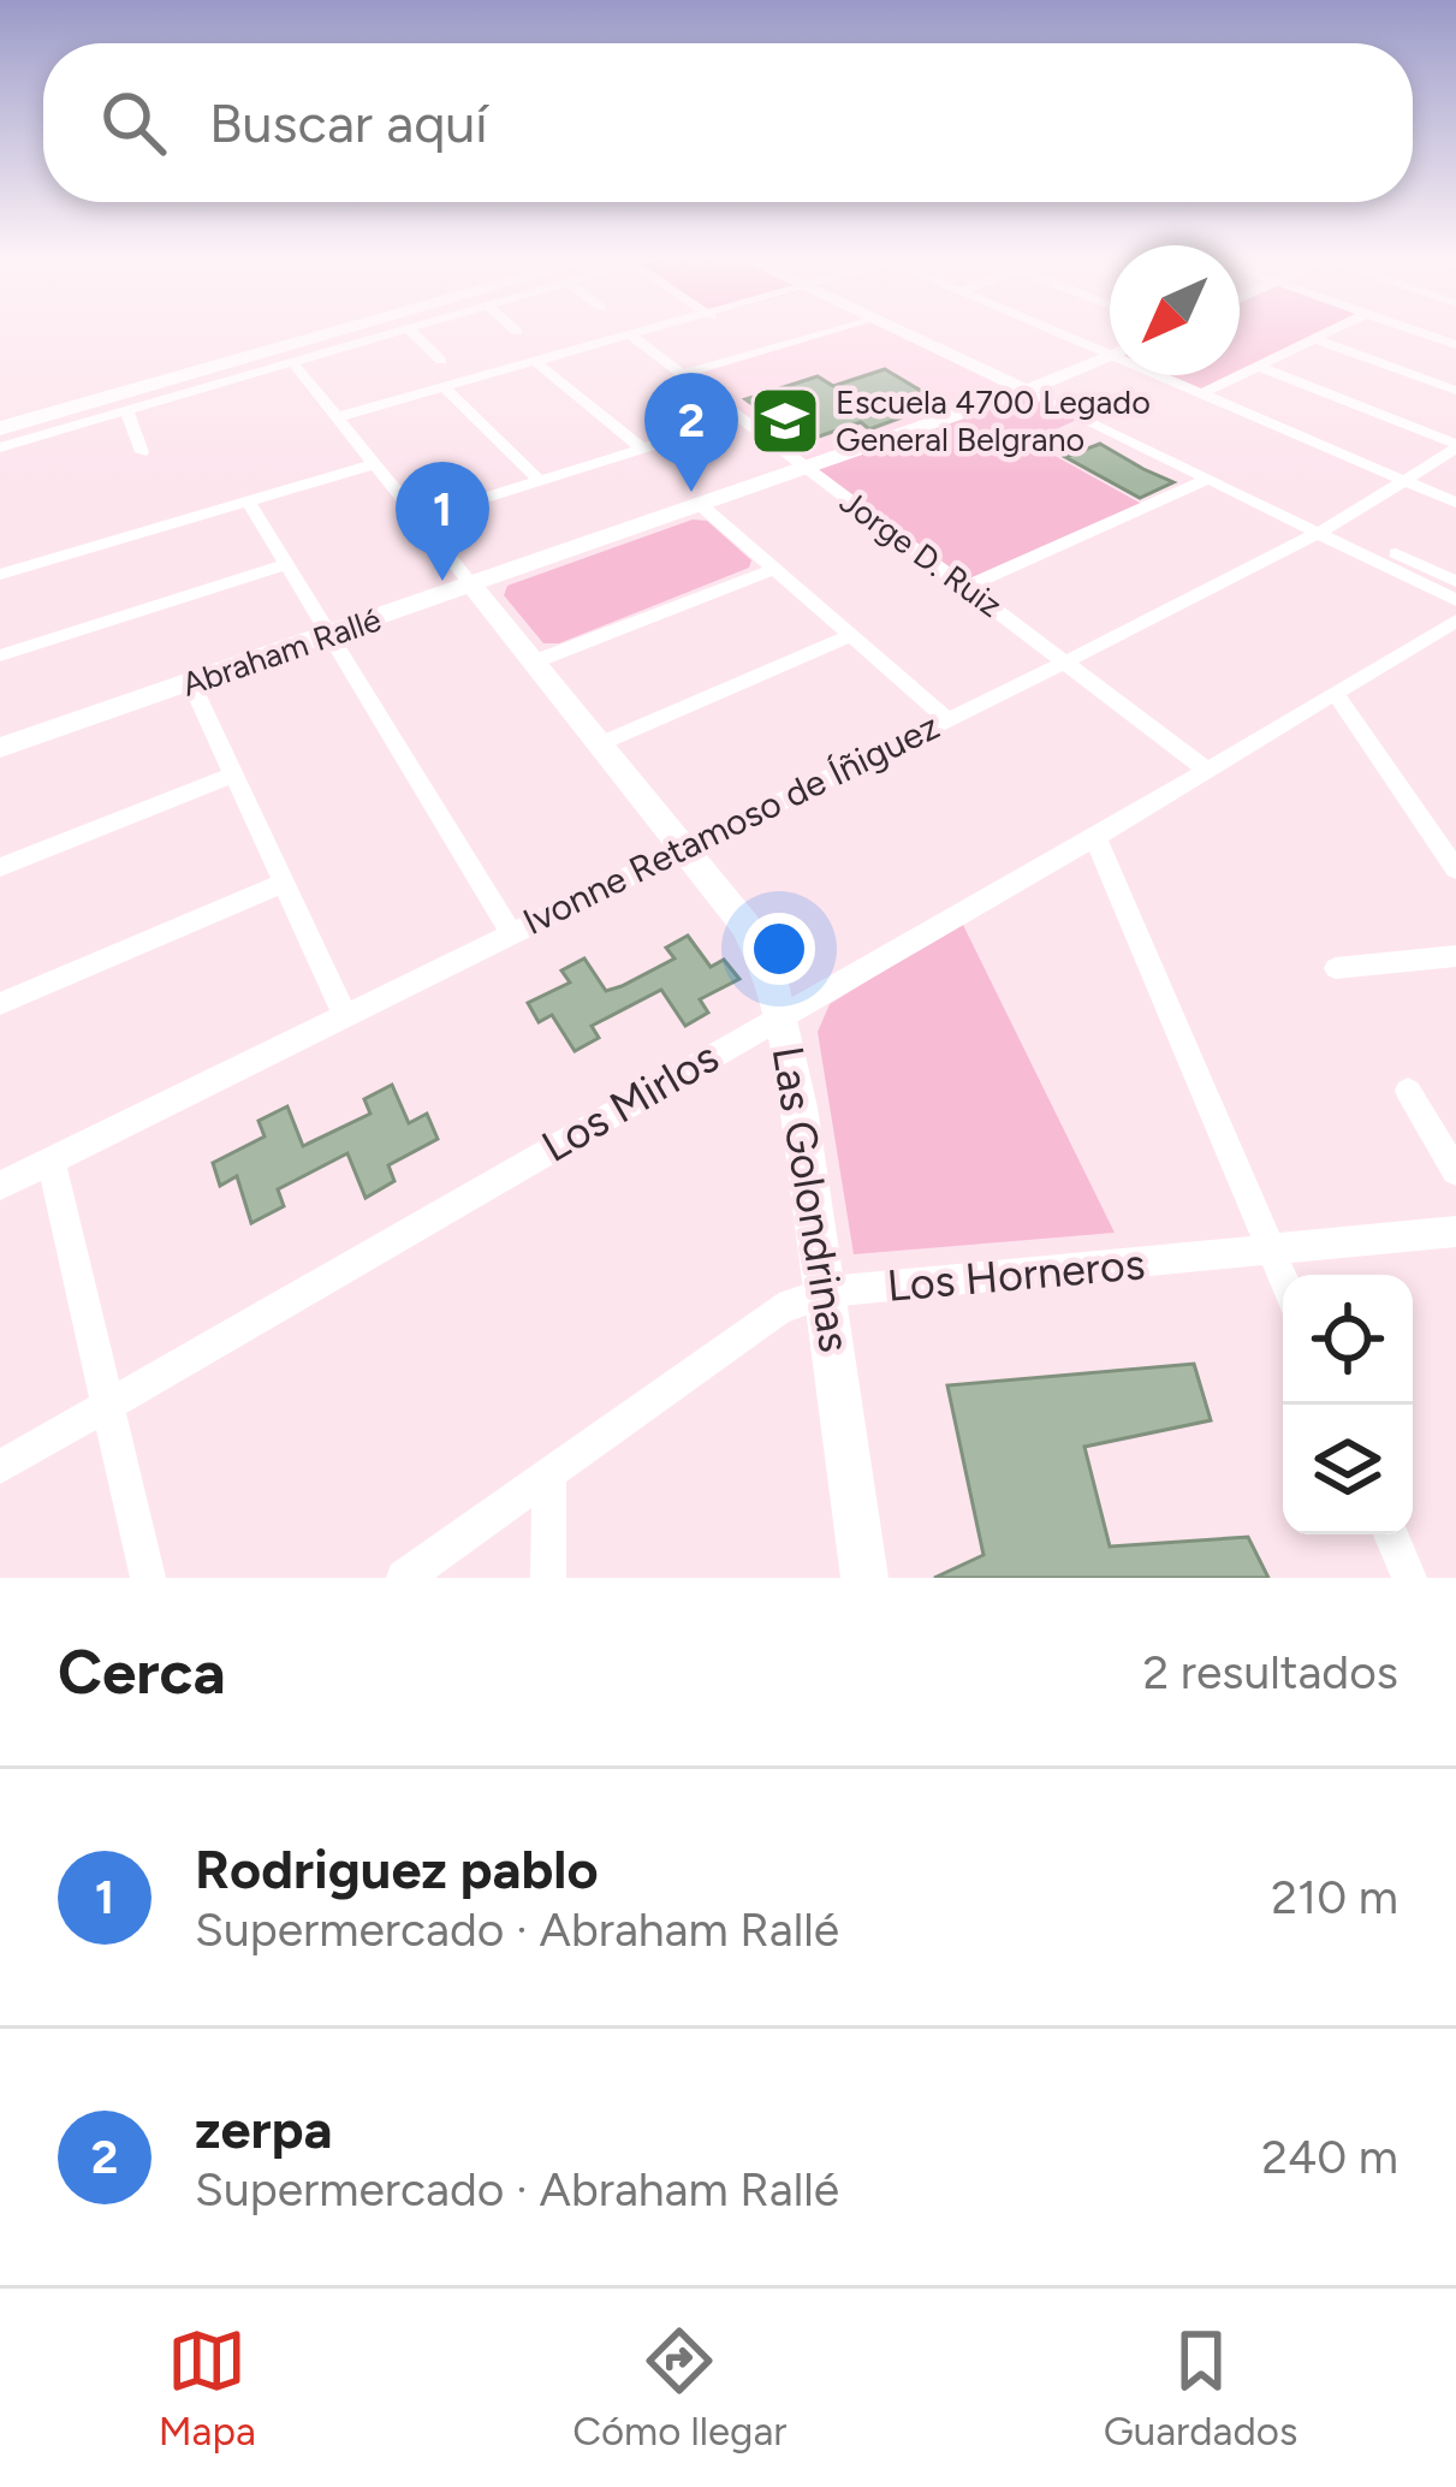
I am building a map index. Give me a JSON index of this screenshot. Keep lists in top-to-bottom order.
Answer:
{
  "streets": {
    "street": [
      "Jorge D. Ruiz",
      "Abraham Rallé",
      "Ivonne Retamoso de Íñiguez",
      "Los Mirlos",
      "Las Golondrinas",
      "Los Horneros"
    ]
  },
  "crossings": [
    ["Jorge D. Ruiz", "Abraham Rallé"],
    ["Jorge D. Ruiz", "Ivonne Retamoso de Íñiguez"],
    ["Jorge D. Ruiz", "Los Mirlos"],
    ["Abraham Rallé", "Las Golondrinas"],
    ["Ivonne Retamoso de Íñiguez", "Las Golondrinas"],
    ["Los Mirlos", "Las Golondrinas"],
    ["Las Golondrinas", "Los Horneros"]
  ],
  "places": {
    "school or university": ["Escuela 4700 Legado General Belgrano"]
  },
  "north": "bottom left",
  "page": {
    "search": "Buscar aquí",
    "pins": ["2", "1"],
    "heading": ["Cerca", "2 resultados"],
    "list": [
      {
        "mark": "1",
        "name": "Rodriguez pablo",
        "note": "Supermercado · Abraham Rallé",
        "value": "210 m"
      },
      {
        "mark": "2",
        "name": "zerpa",
        "note": "Supermercado · Abraham Rallé",
        "value": "240 m"
      }
    ],
    "nav": ["Mapa", "Cómo llegar", "Guardados"]
  }
}
